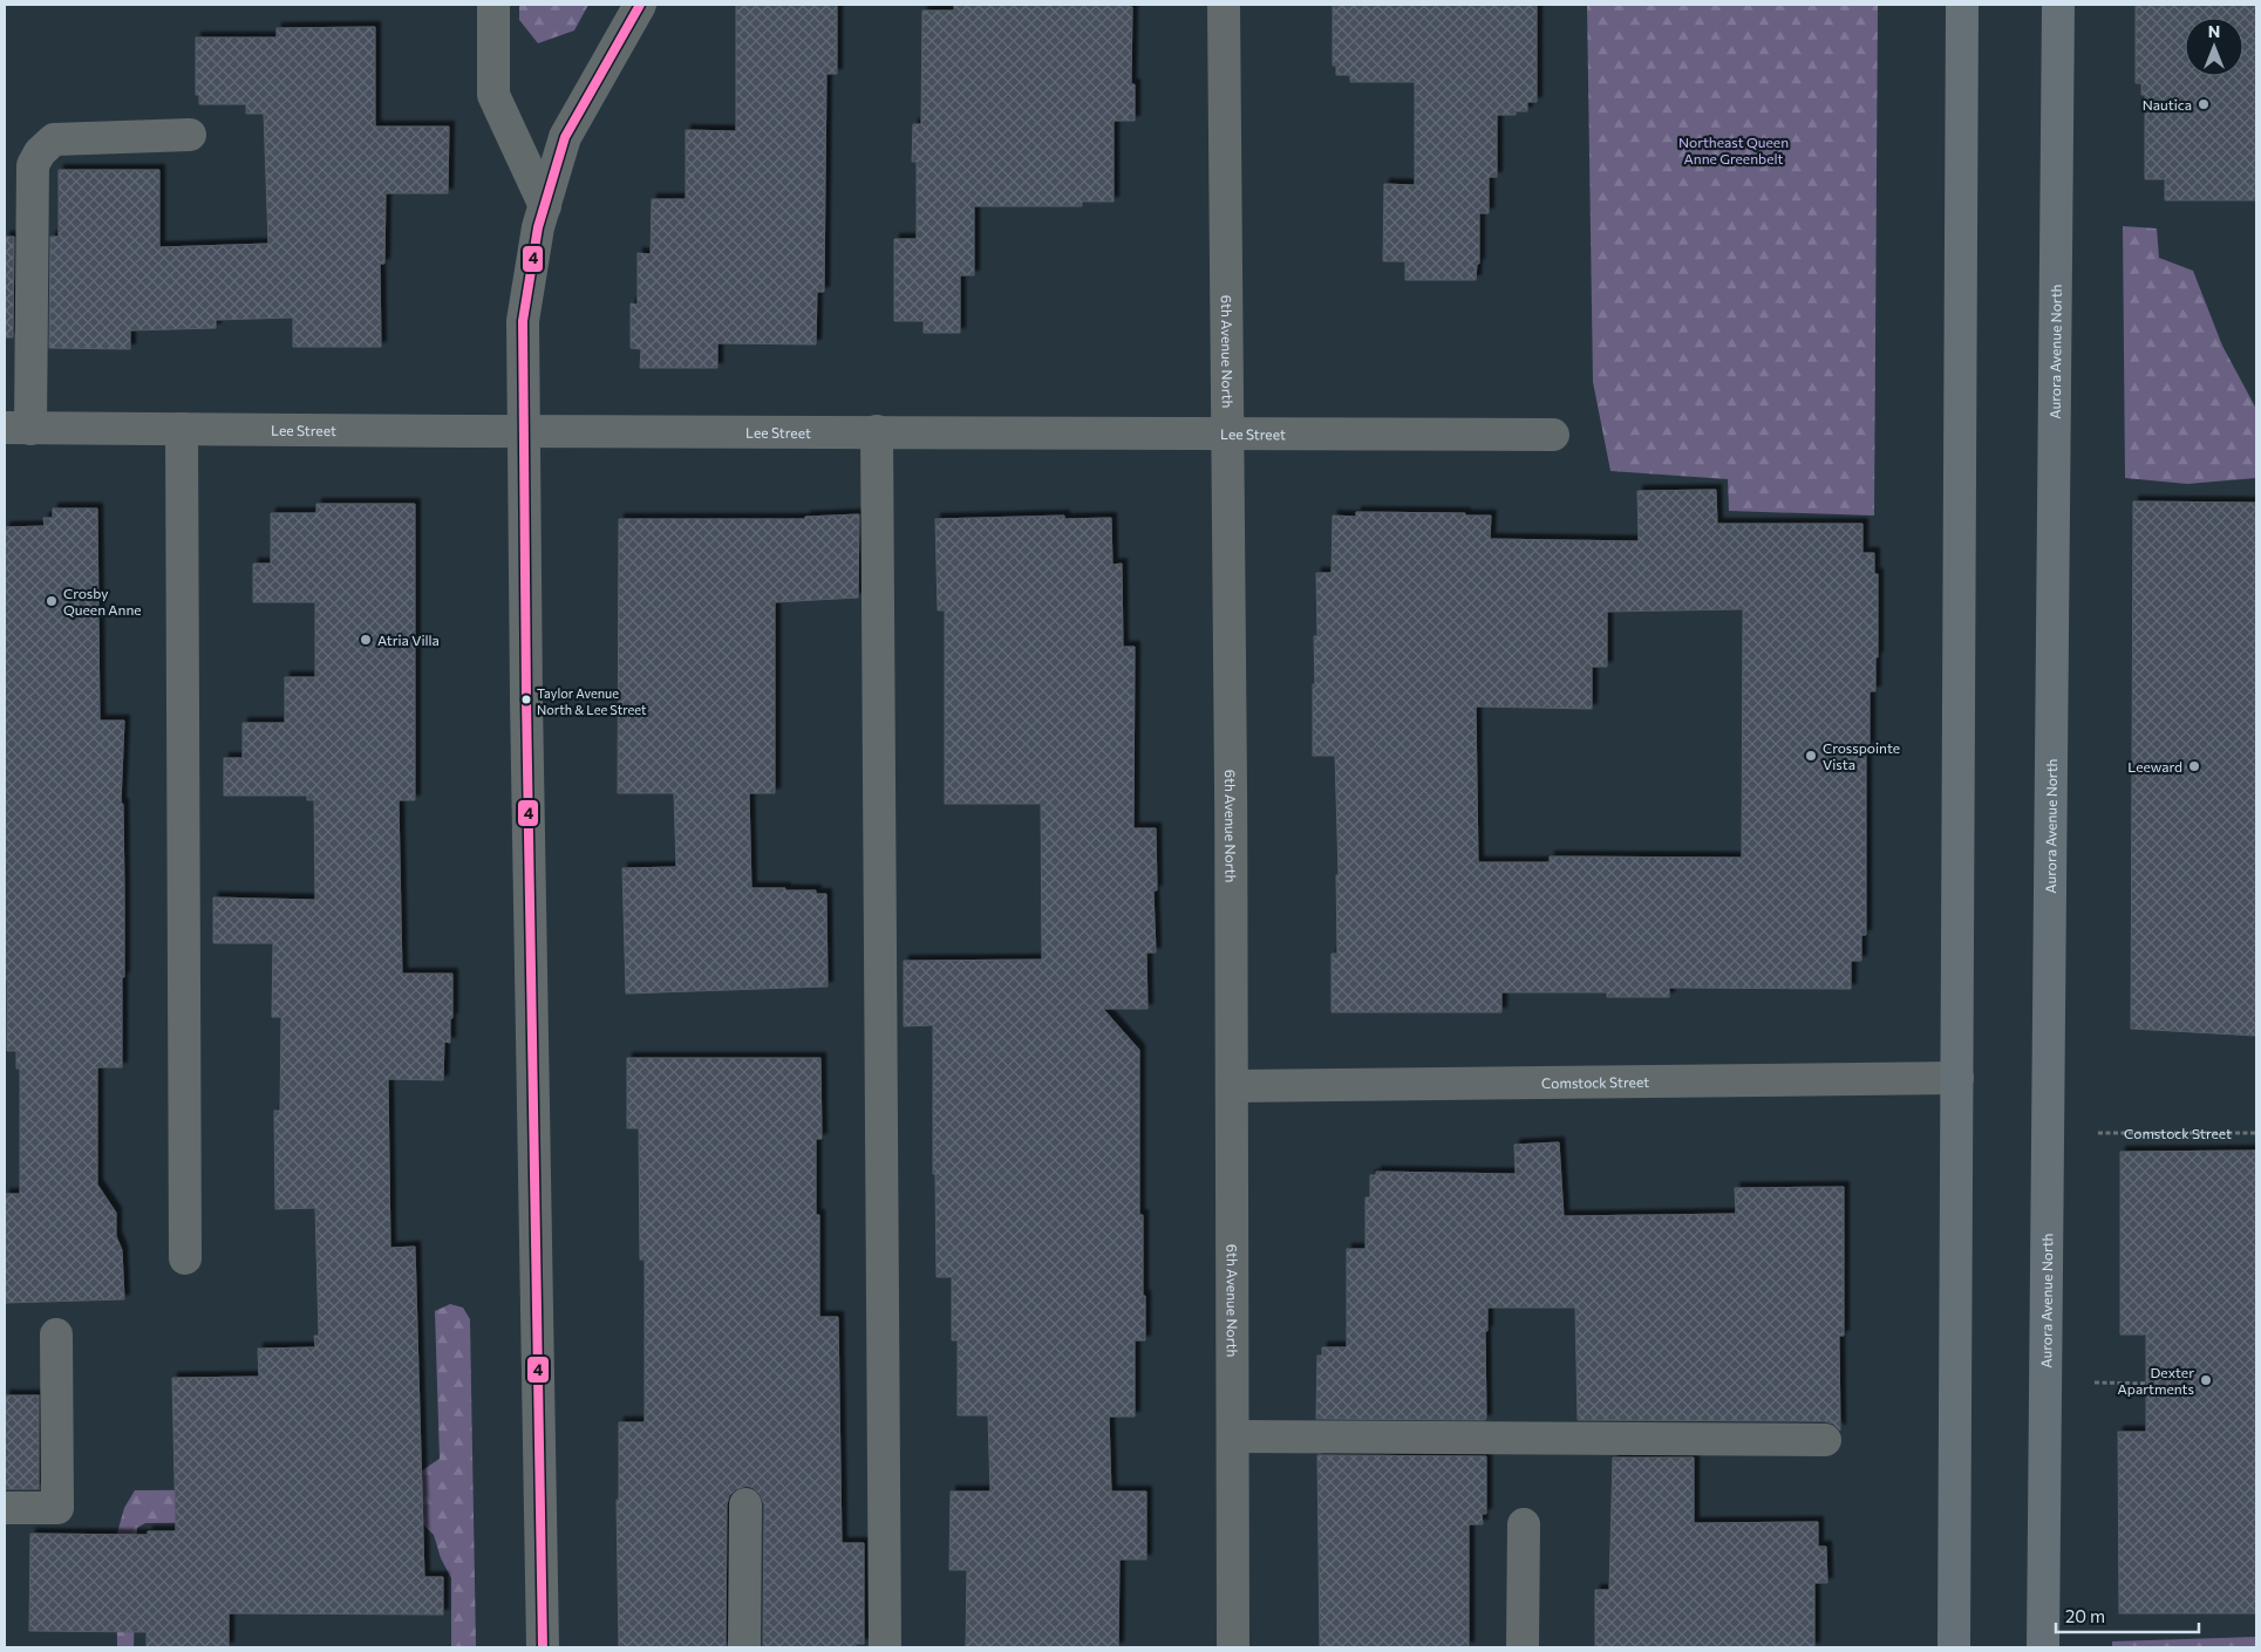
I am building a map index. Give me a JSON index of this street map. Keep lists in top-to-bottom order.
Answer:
{
  "streets": {
    "highway": ["Aurora Avenue North"],
    "street": ["6th Avenue North", "Lee Street", "Comstock Street"]
  },
  "crossings": [
    ["6th Avenue North", "Lee Street"],
    ["6th Avenue North", "Comstock Street"]
  ],
  "parks": ["Northeast Queen Anne Greenbelt"],
  "places": [
    "Nautica",
    "Crosby Queen Anne",
    "Atria Villa",
    "Taylor Avenue North & Lee Street",
    "Crosspointe Vista",
    "Leeward",
    "Dexter Apartments"
  ],
  "lines": ["transit line 4"],
  "scale_bar": "20 m",
  "north": "top"
}
